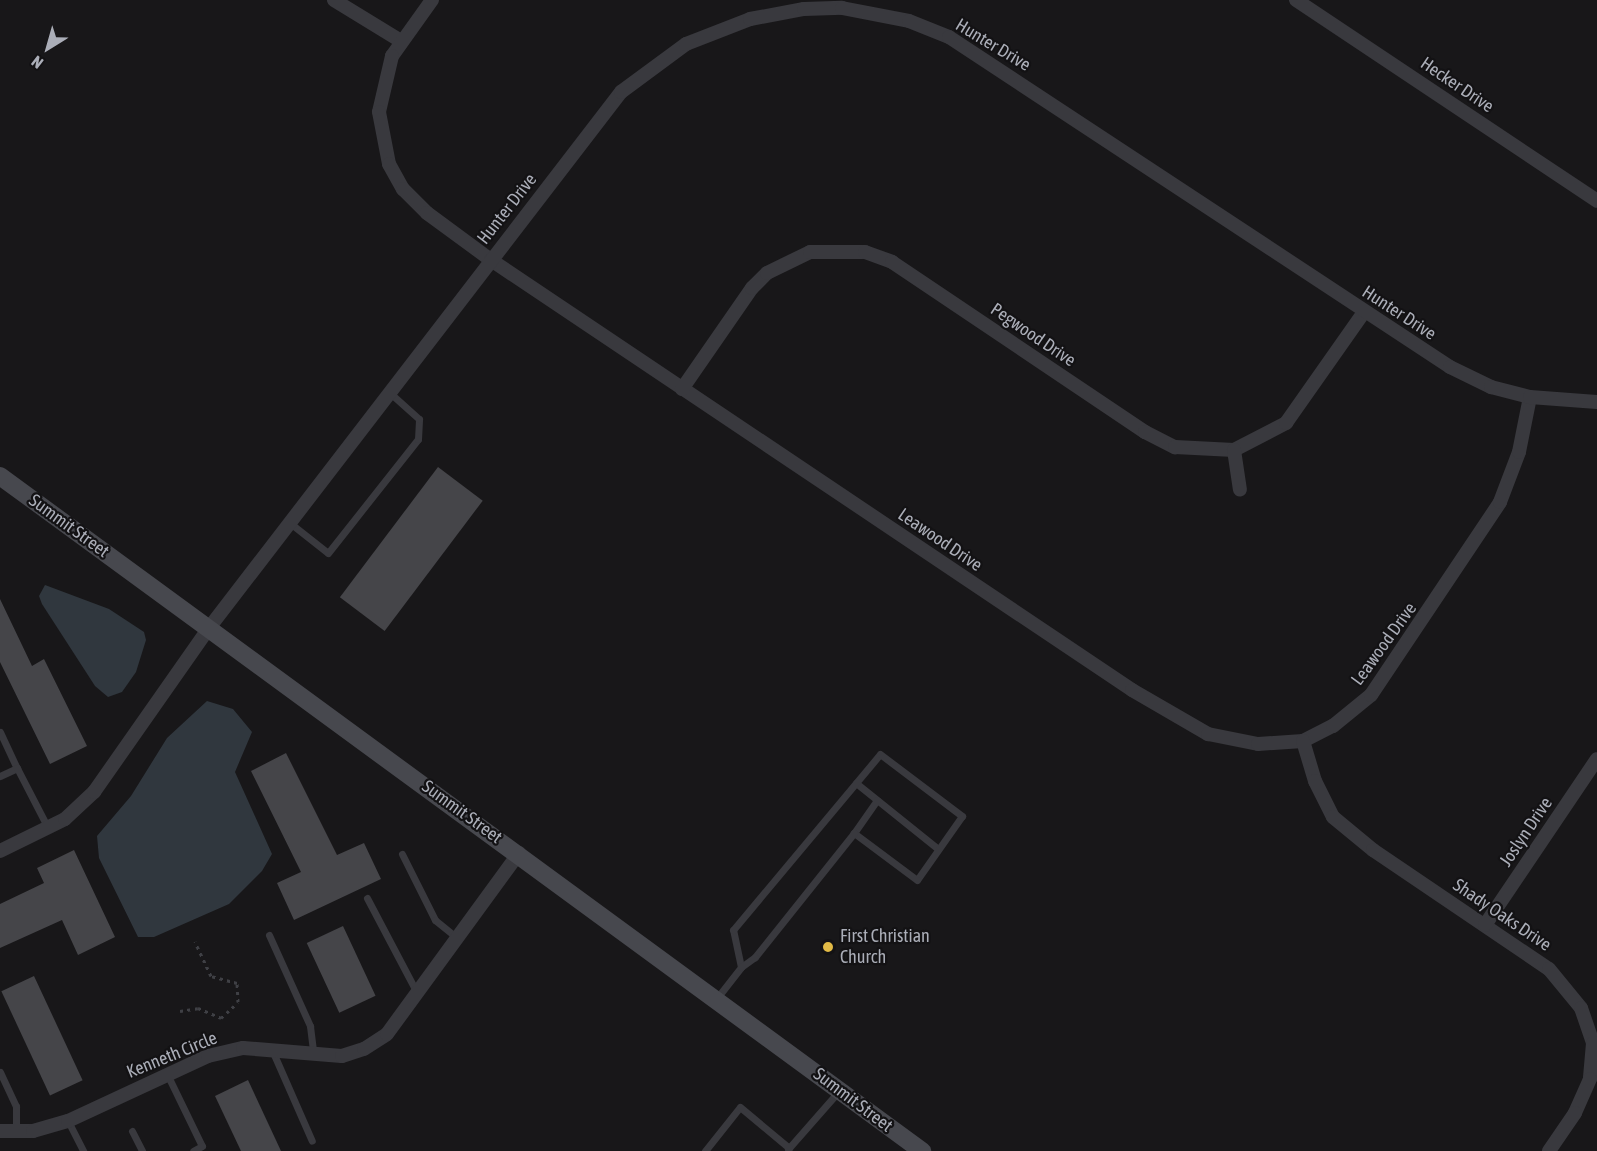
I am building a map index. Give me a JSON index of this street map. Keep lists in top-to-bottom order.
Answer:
{
  "streets": {
    "main road": ["Summit Street"],
    "street": [
      "Hunter Drive",
      "Hecker Drive",
      "Pegwood Drive",
      "Leawood Drive",
      "Joslyn Drive",
      "Shady Oaks Drive",
      "Kenneth Circle"
    ]
  },
  "crossings": [
    ["Hunter Drive", "Summit Street"],
    ["Hunter Drive", "Leawood Drive"],
    ["Pegwood Drive", "Leawood Drive"],
    ["Summit Street", "Kenneth Circle"],
    ["Leawood Drive", "Shady Oaks Drive"],
    ["Joslyn Drive", "Shady Oaks Drive"]
  ],
  "places": ["First Christian Church"],
  "north": "bottom left"
}
